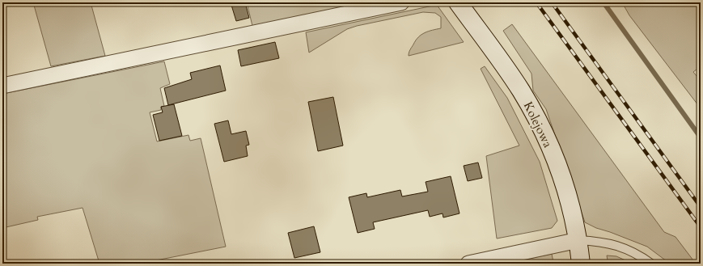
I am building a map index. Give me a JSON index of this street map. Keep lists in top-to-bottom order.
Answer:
{
  "streets": {
    "street": ["Kolejowa"]
  }
}
